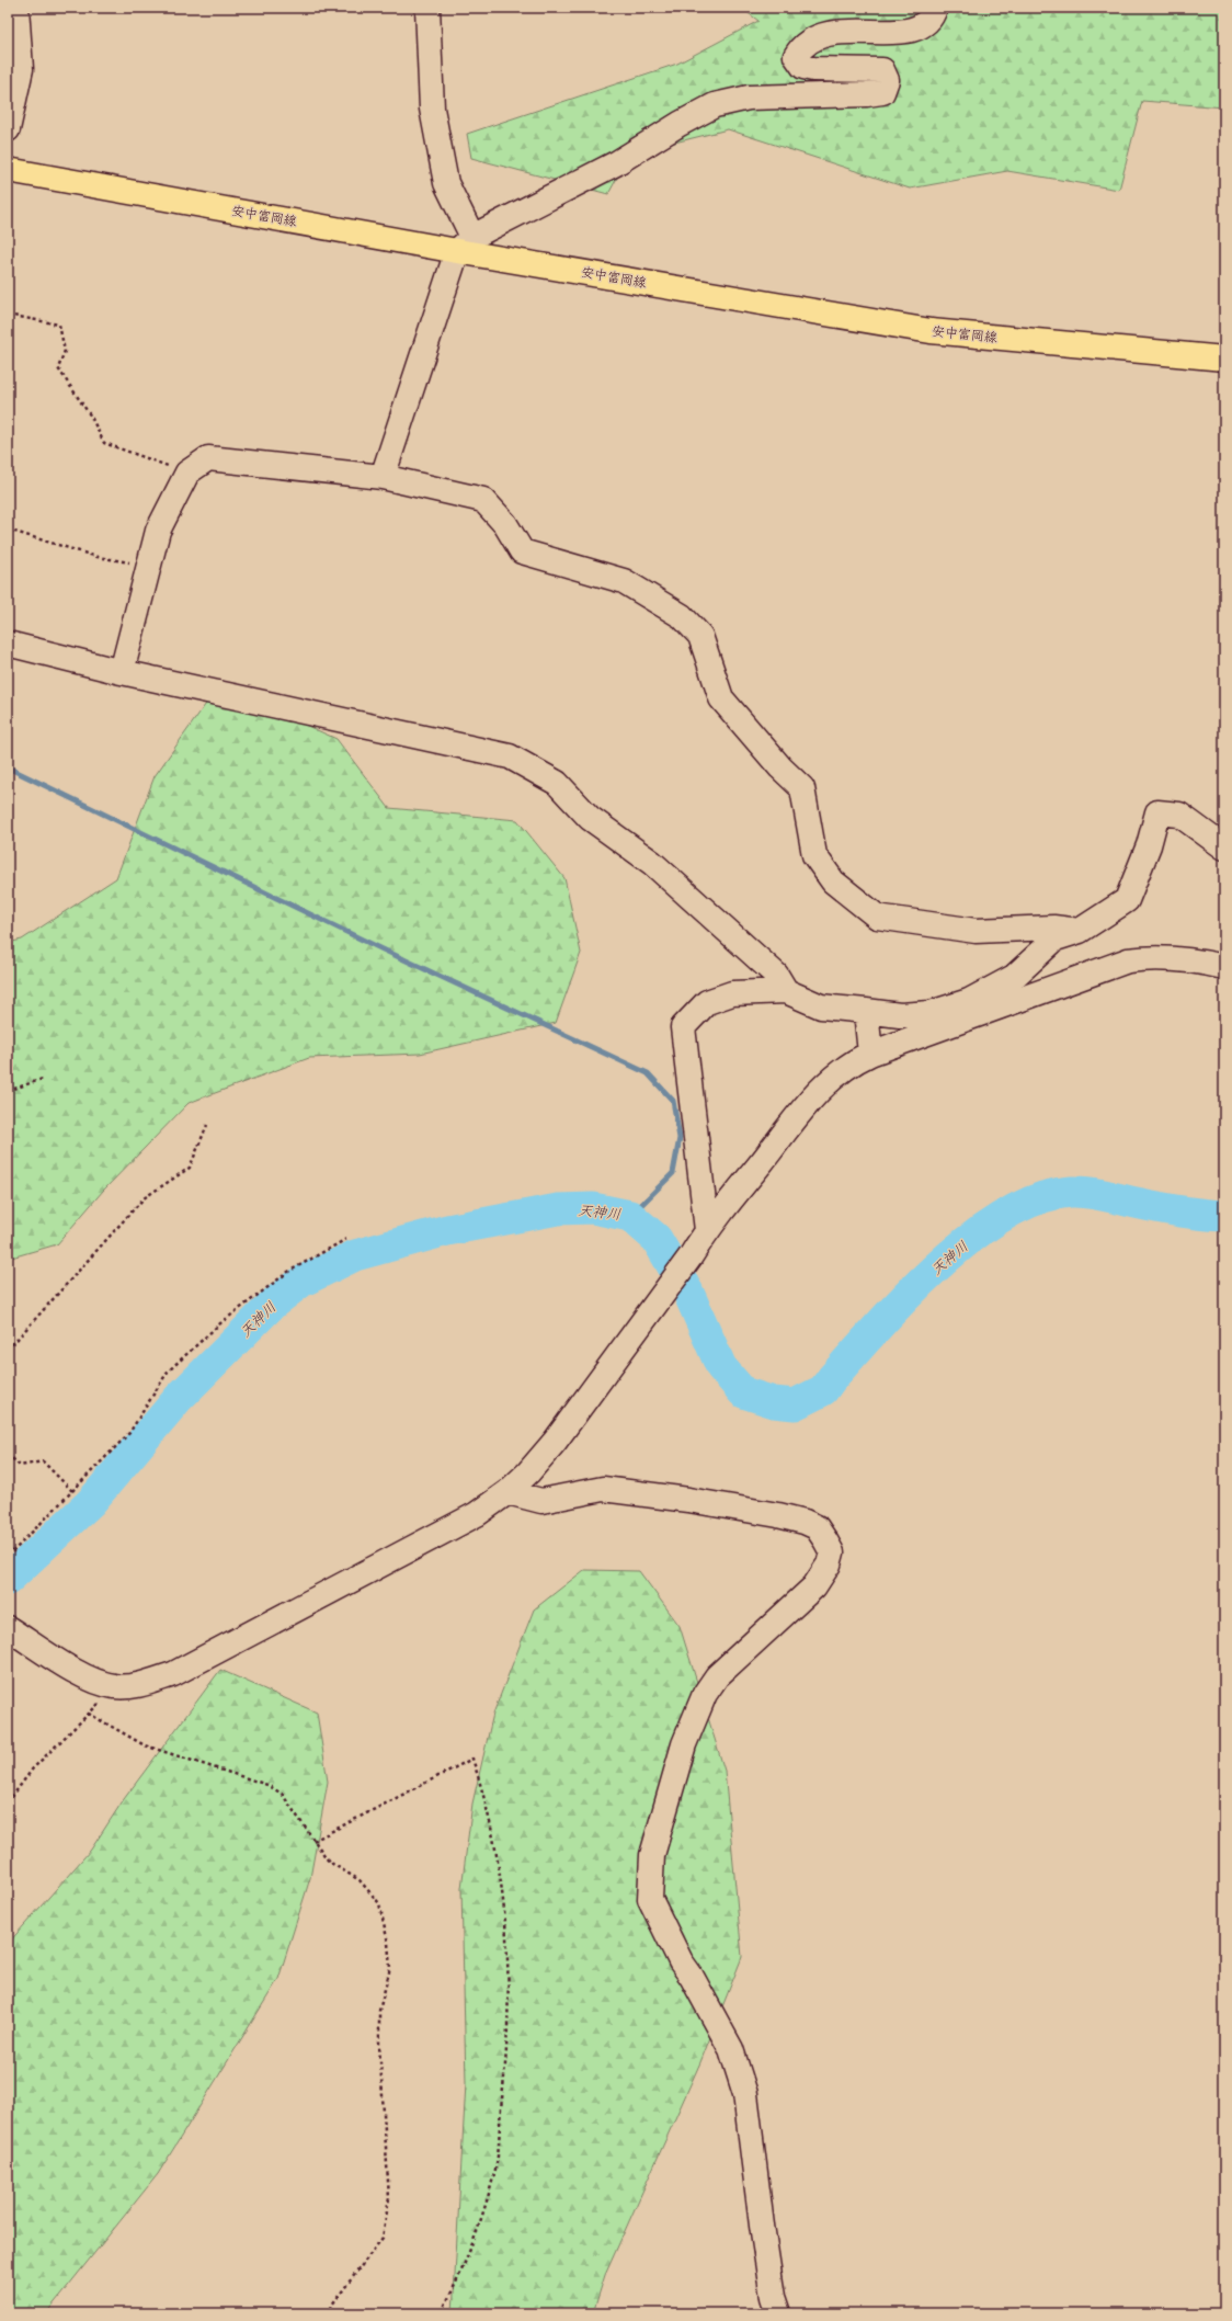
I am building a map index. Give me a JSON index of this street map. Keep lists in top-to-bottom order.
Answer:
{
  "streets": {
    "main road": ["安中富岡線"]
  },
  "water": ["天神川"]
}
